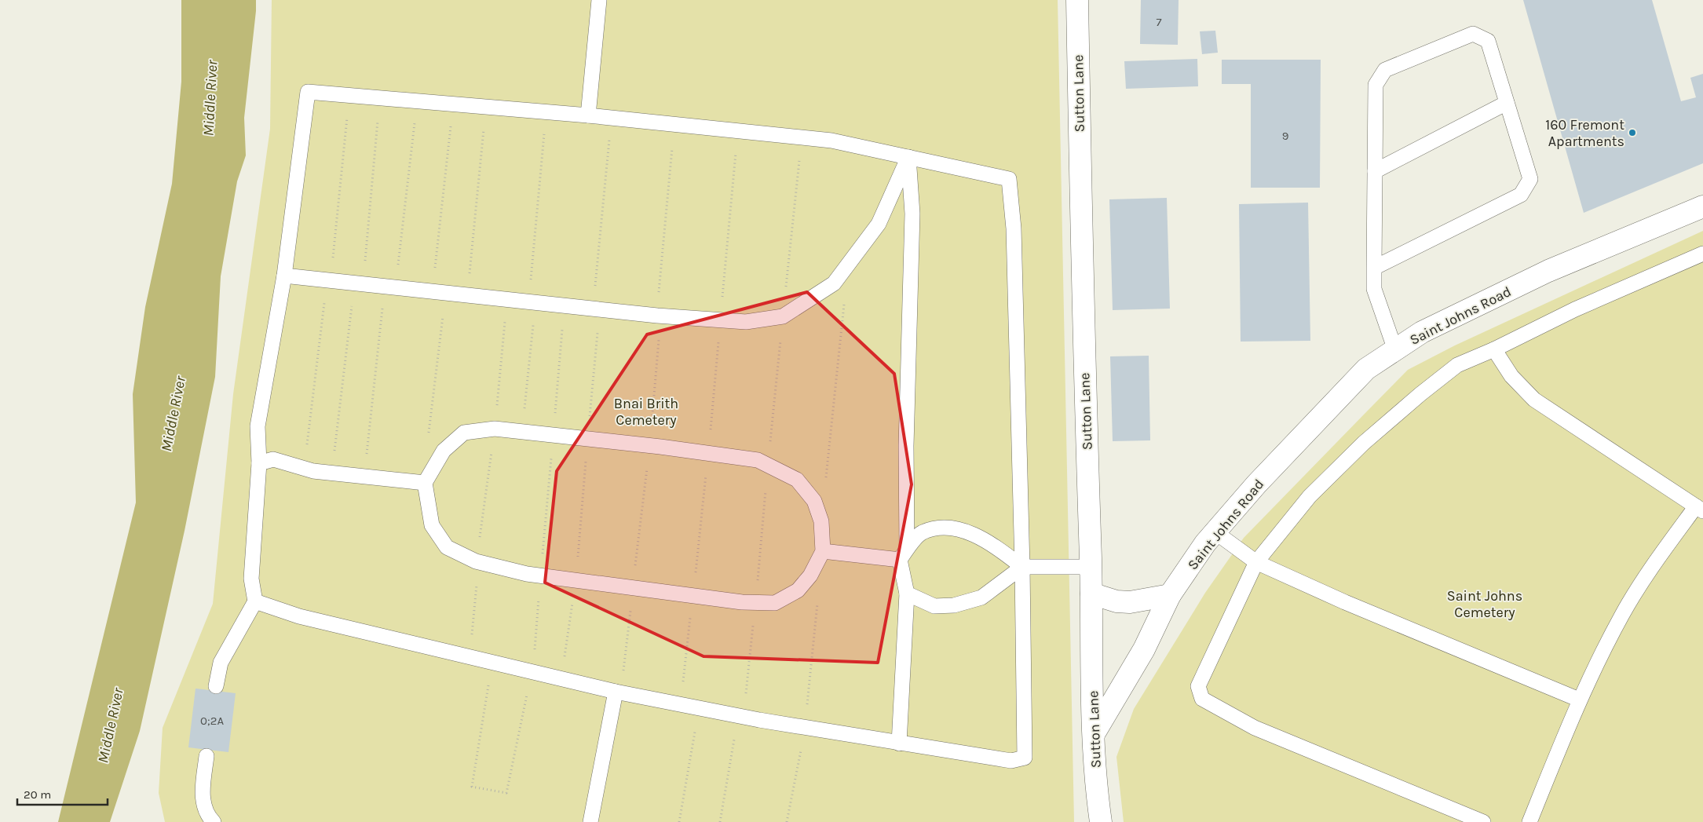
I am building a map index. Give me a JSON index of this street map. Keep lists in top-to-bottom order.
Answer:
{
  "streets": {
    "street": ["Sutton Lane", "Saint Johns Road"]
  },
  "crossings": [
    ["Sutton Lane", "Saint Johns Road"]
  ],
  "water": ["Middle River"],
  "parks": ["Bnai Brith Cemetery", "Saint Johns Cemetery"],
  "places": ["160 Fremont Apartments"],
  "house_numbers": ["7", "9", "0;2A"],
  "scale_bar": "20 m"
}
